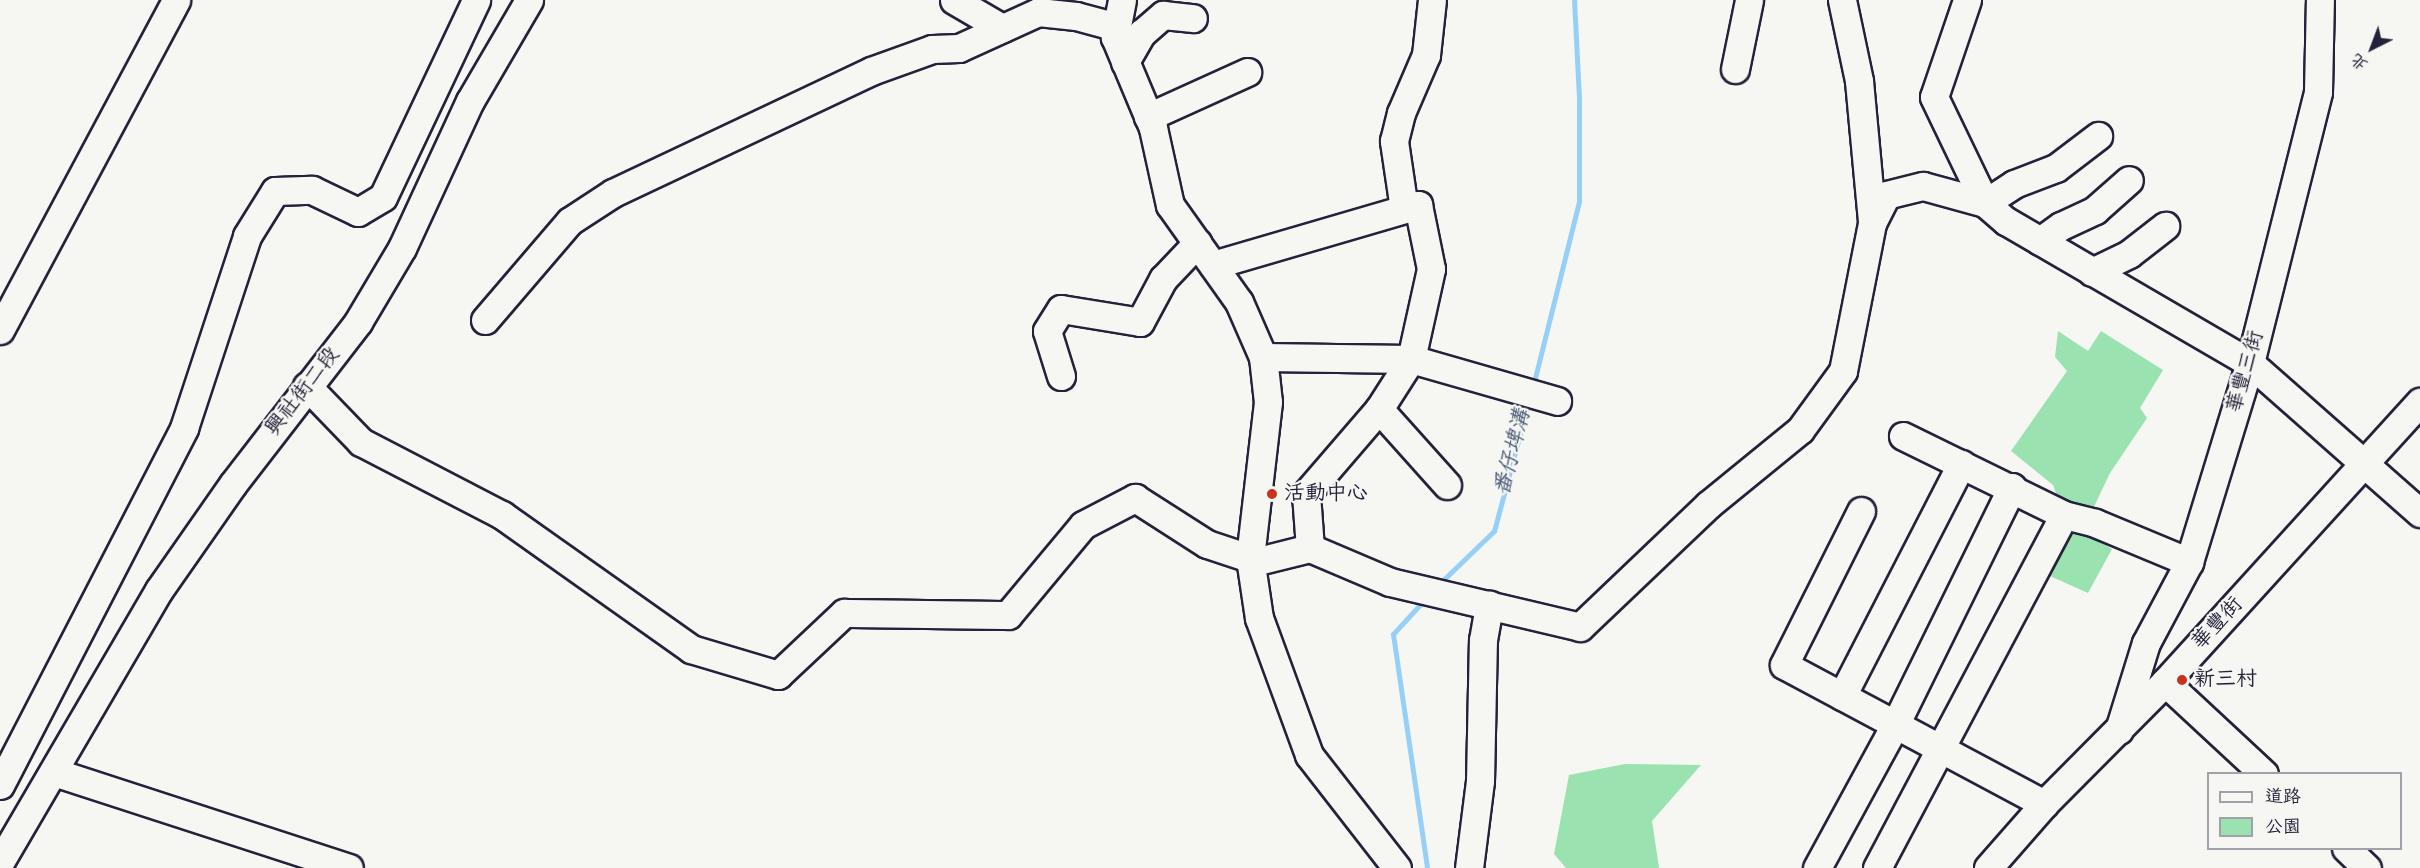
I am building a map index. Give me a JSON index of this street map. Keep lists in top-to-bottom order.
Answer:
{
  "streets": {
    "street": ["華豐三街", "興社街二段", "華豐街"]
  },
  "crossings": [
    ["華豐三街", "華豐街"]
  ],
  "water": ["番仔埤溝"],
  "places": ["活動中心", "新三村"],
  "legend": ["道路", "公園"],
  "north": "bottom left"
}
